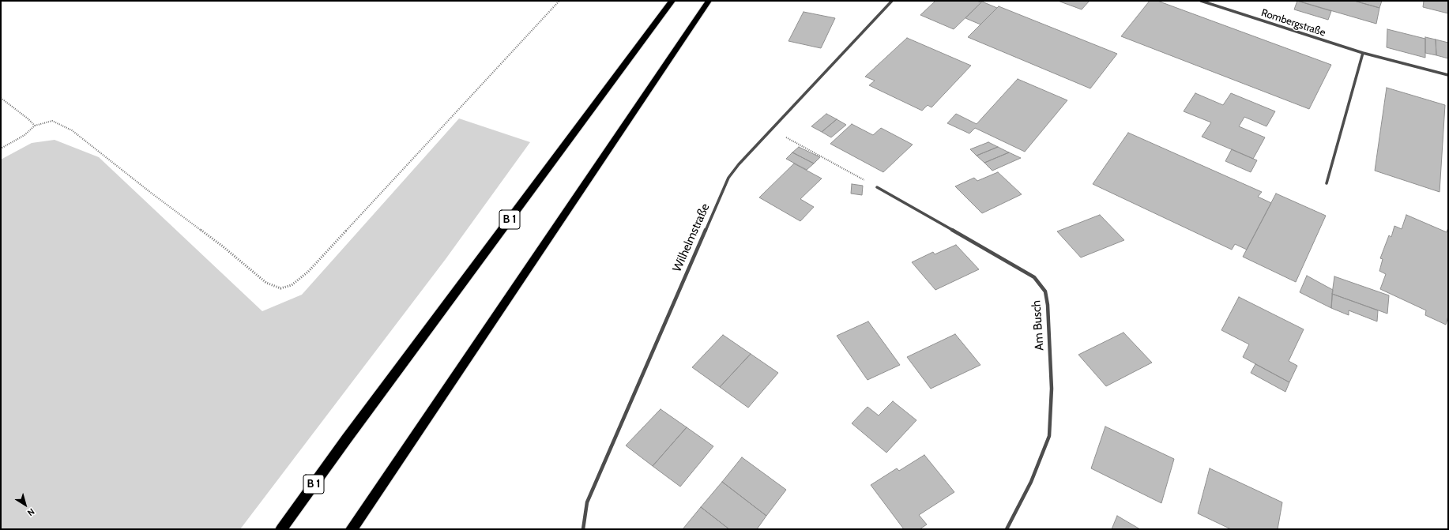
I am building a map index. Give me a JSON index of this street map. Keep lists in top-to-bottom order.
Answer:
{
  "streets": {
    "highway": ["B 1"],
    "street": ["Rombergstraße", "Wilhelmstraße", "Am Busch"]
  },
  "north": "bottom right"
}
